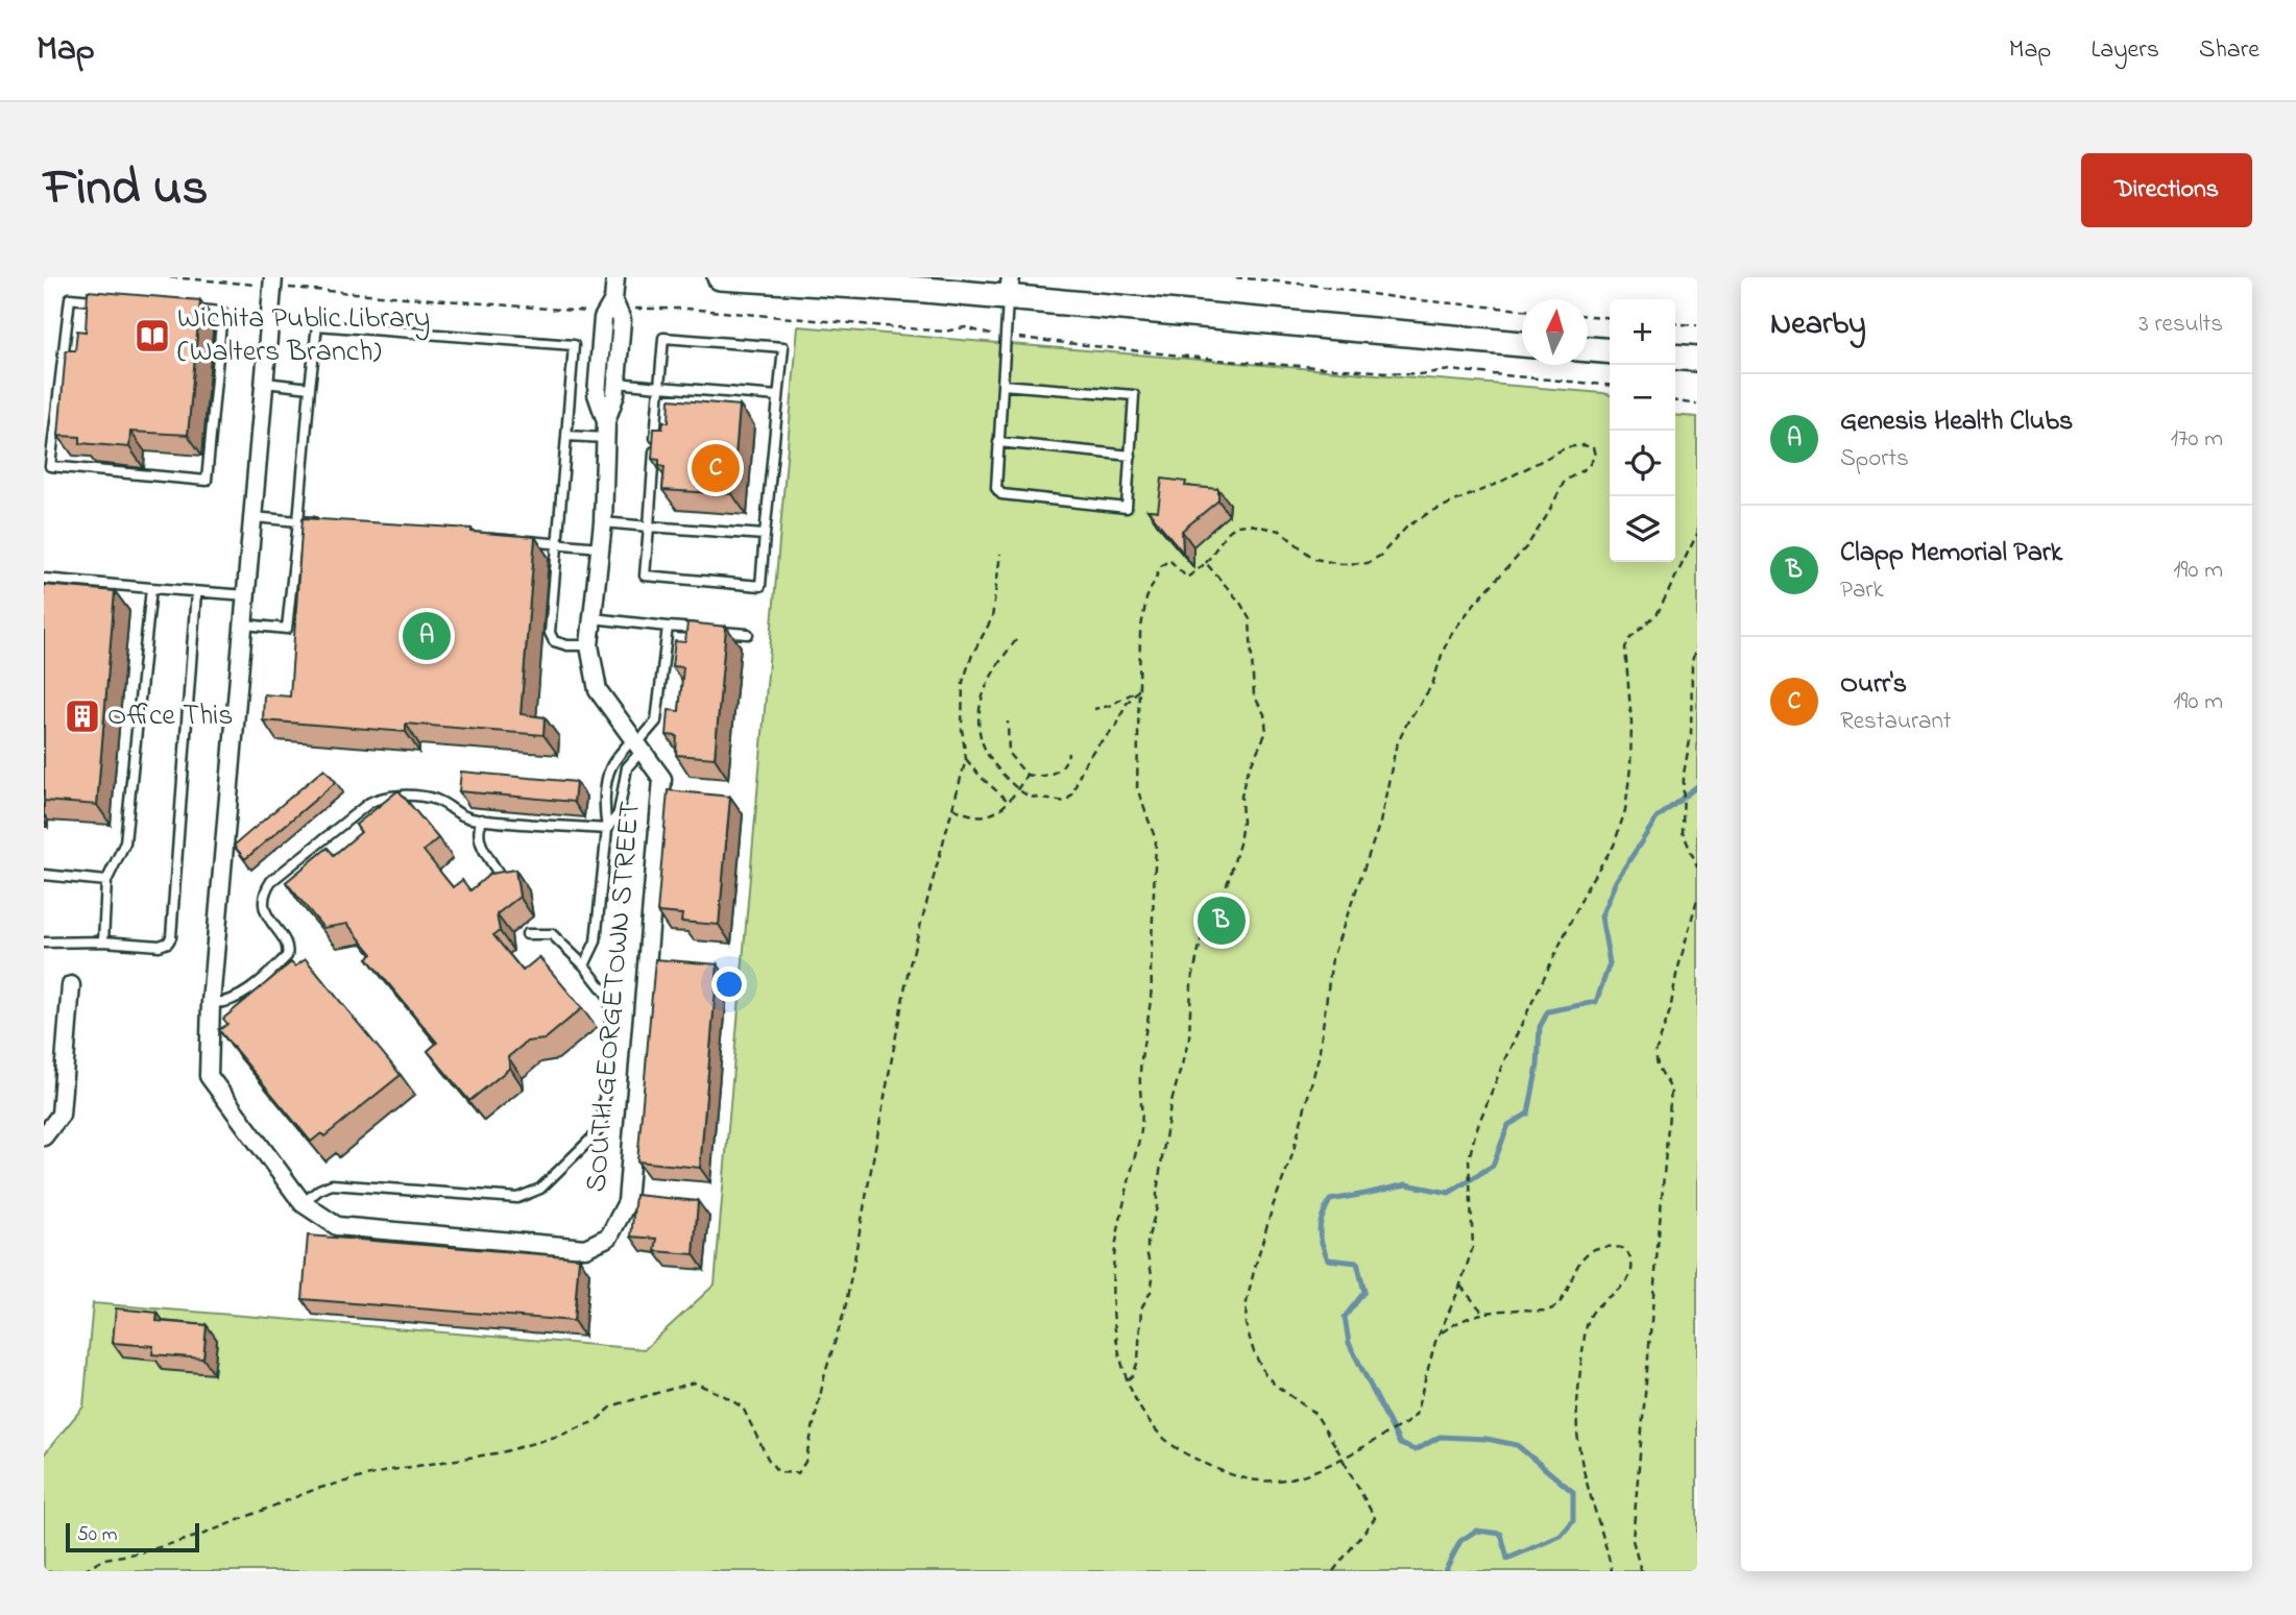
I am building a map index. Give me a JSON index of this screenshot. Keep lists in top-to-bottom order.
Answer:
{
  "streets": {
    "street": ["SOUTH GEORGETOWN STREET"]
  },
  "places": {
    "library": ["Wichita Public Library (Walters Branch)"],
    "building": ["Office This"]
  },
  "scale_bar": "50 m",
  "north": "top",
  "page": {
    "header": "Map",
    "nav": ["Map", "Layers", "Share"],
    "title": "Find us",
    "buttons": "Directions",
    "heading": ["Nearby", "3 results"],
    "map_buttons": ["+", "−"],
    "list": [
      {
        "mark": "A",
        "name": "Genesis Health Clubs",
        "note": "Sports",
        "value": "170 m"
      },
      {
        "mark": "B",
        "name": "Clapp Memorial Park",
        "note": "Park",
        "value": "190 m"
      },
      {
        "mark": "C",
        "name": "Ourr's",
        "note": "Restaurant",
        "value": "190 m"
      }
    ],
    "pins": ["C", "A", "B"],
    "scale": "50 m"
  }
}
